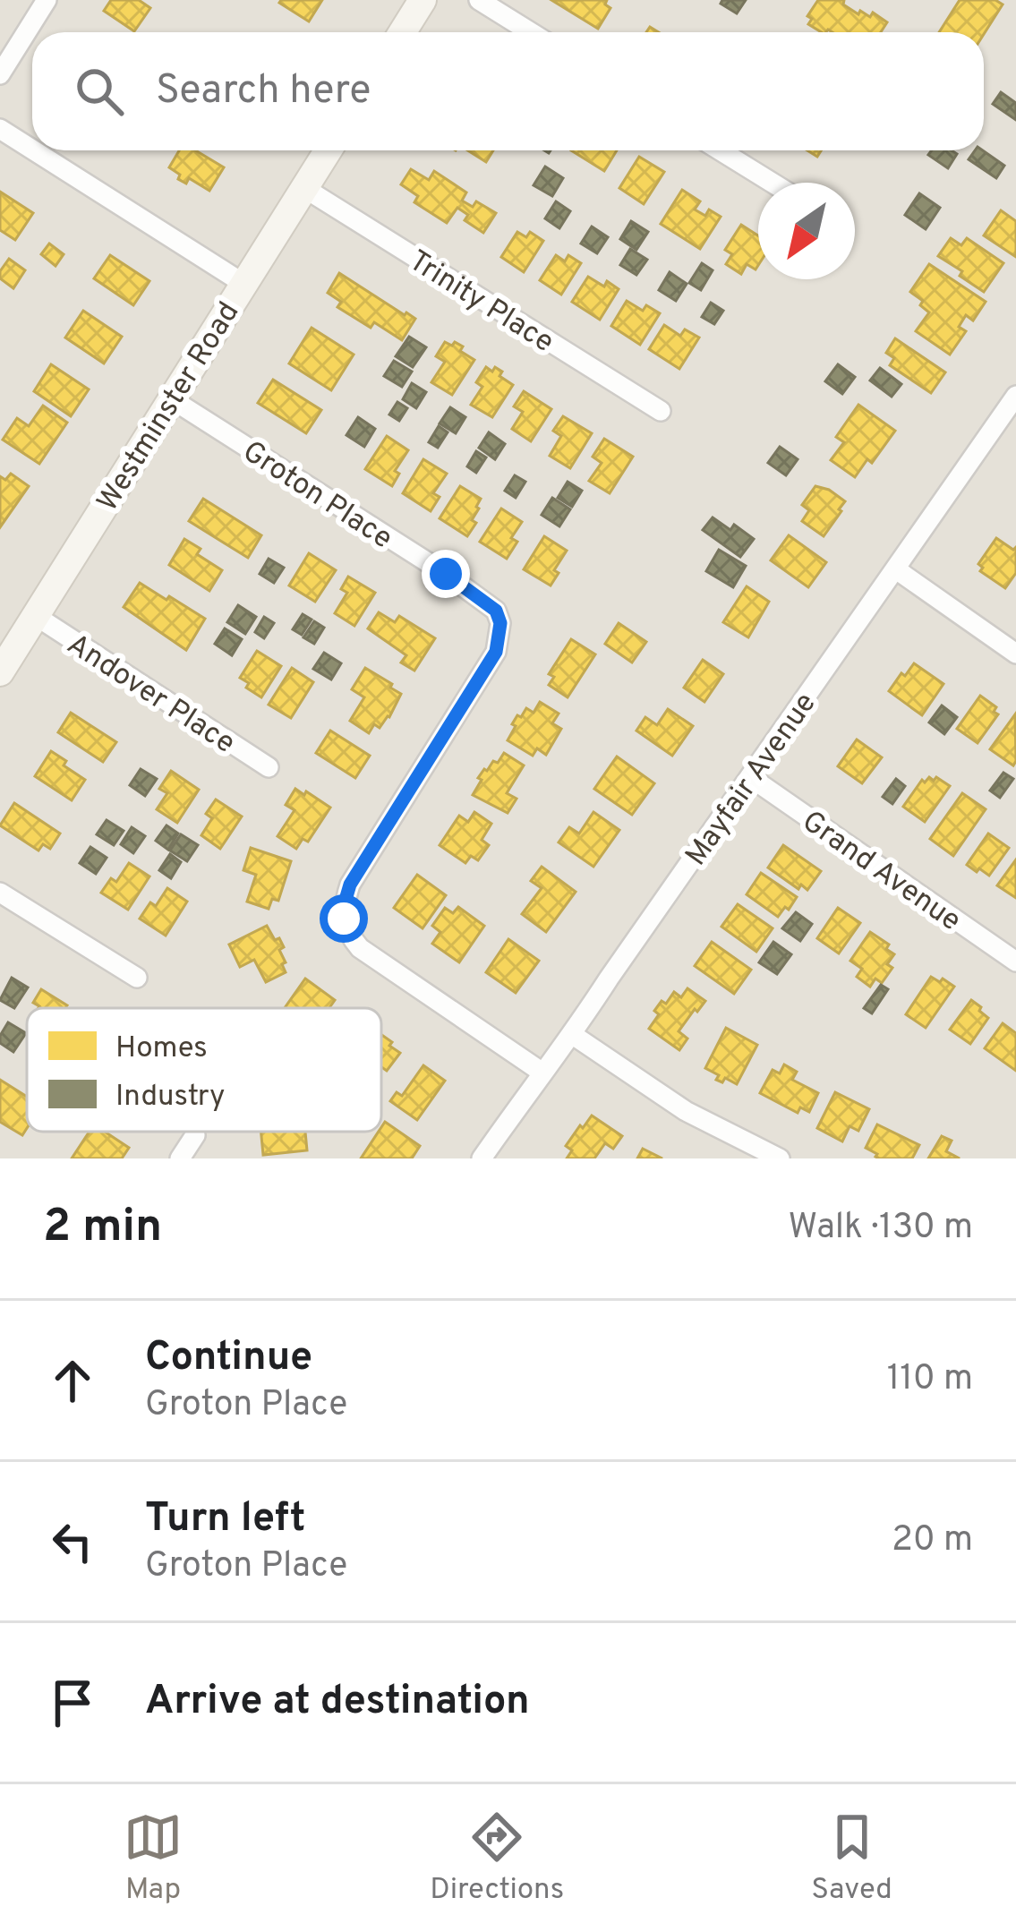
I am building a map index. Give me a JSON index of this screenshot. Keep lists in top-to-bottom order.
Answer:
{
  "streets": {
    "main road": ["Westminster Road"],
    "street": [
      "Trinity Place",
      "Groton Place",
      "Andover Place",
      "Mayfair Avenue",
      "Grand Avenue"
    ]
  },
  "crossings": [
    ["Trinity Place", "Westminster Road"],
    ["Westminster Road", "Groton Place"],
    ["Westminster Road", "Andover Place"],
    ["Groton Place", "Mayfair Avenue"],
    ["Mayfair Avenue", "Grand Avenue"]
  ],
  "legend": ["Homes", "Industry"],
  "north": "bottom left",
  "page": {
    "search": "Search here",
    "heading": ["2 min", "Walk · 130 m"],
    "list": [
      ["Continue", "Groton Place", "110 m"],
      ["Turn left", "Groton Place", "20 m"],
      "Arrive at destination"
    ],
    "nav": ["Map", "Directions", "Saved"]
  }
}
